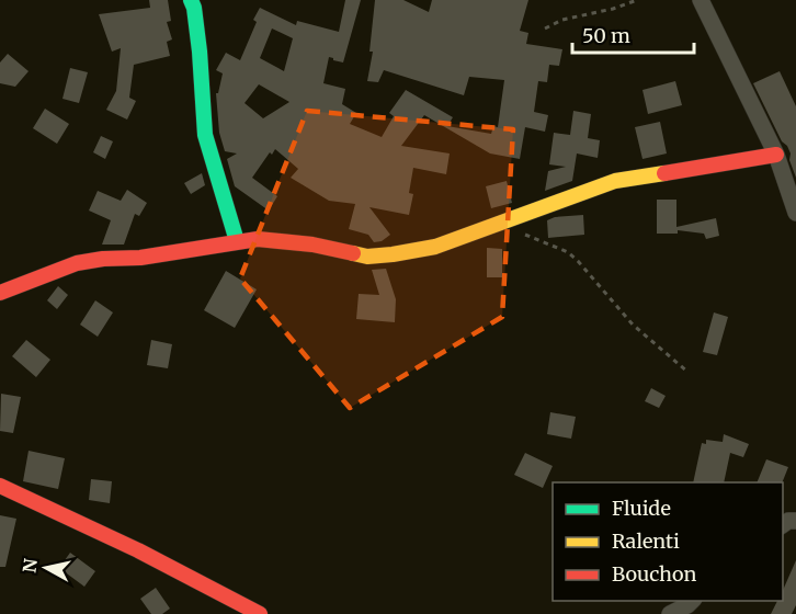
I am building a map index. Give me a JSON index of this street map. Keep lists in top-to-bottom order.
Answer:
{
  "legend": ["Fluide", "Ralenti", "Bouchon"],
  "scale_bar": "50 m",
  "north": "left"
}
